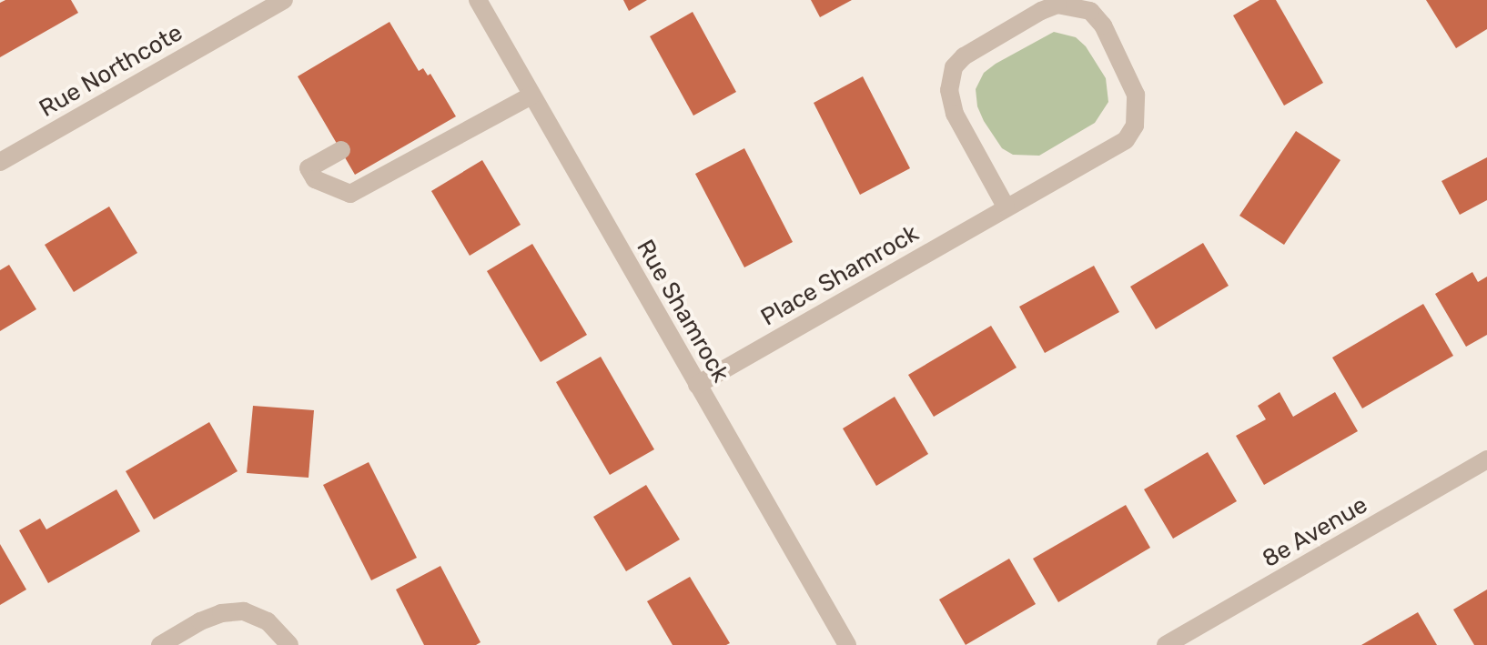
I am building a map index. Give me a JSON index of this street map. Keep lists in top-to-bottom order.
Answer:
{
  "streets": {
    "street": [
      "Rue Northcote",
      "Place Shamrock",
      "Rue Shamrock",
      "8e Avenue"
    ]
  },
  "crossings": [
    ["Place Shamrock", "Rue Shamrock"]
  ]
}
